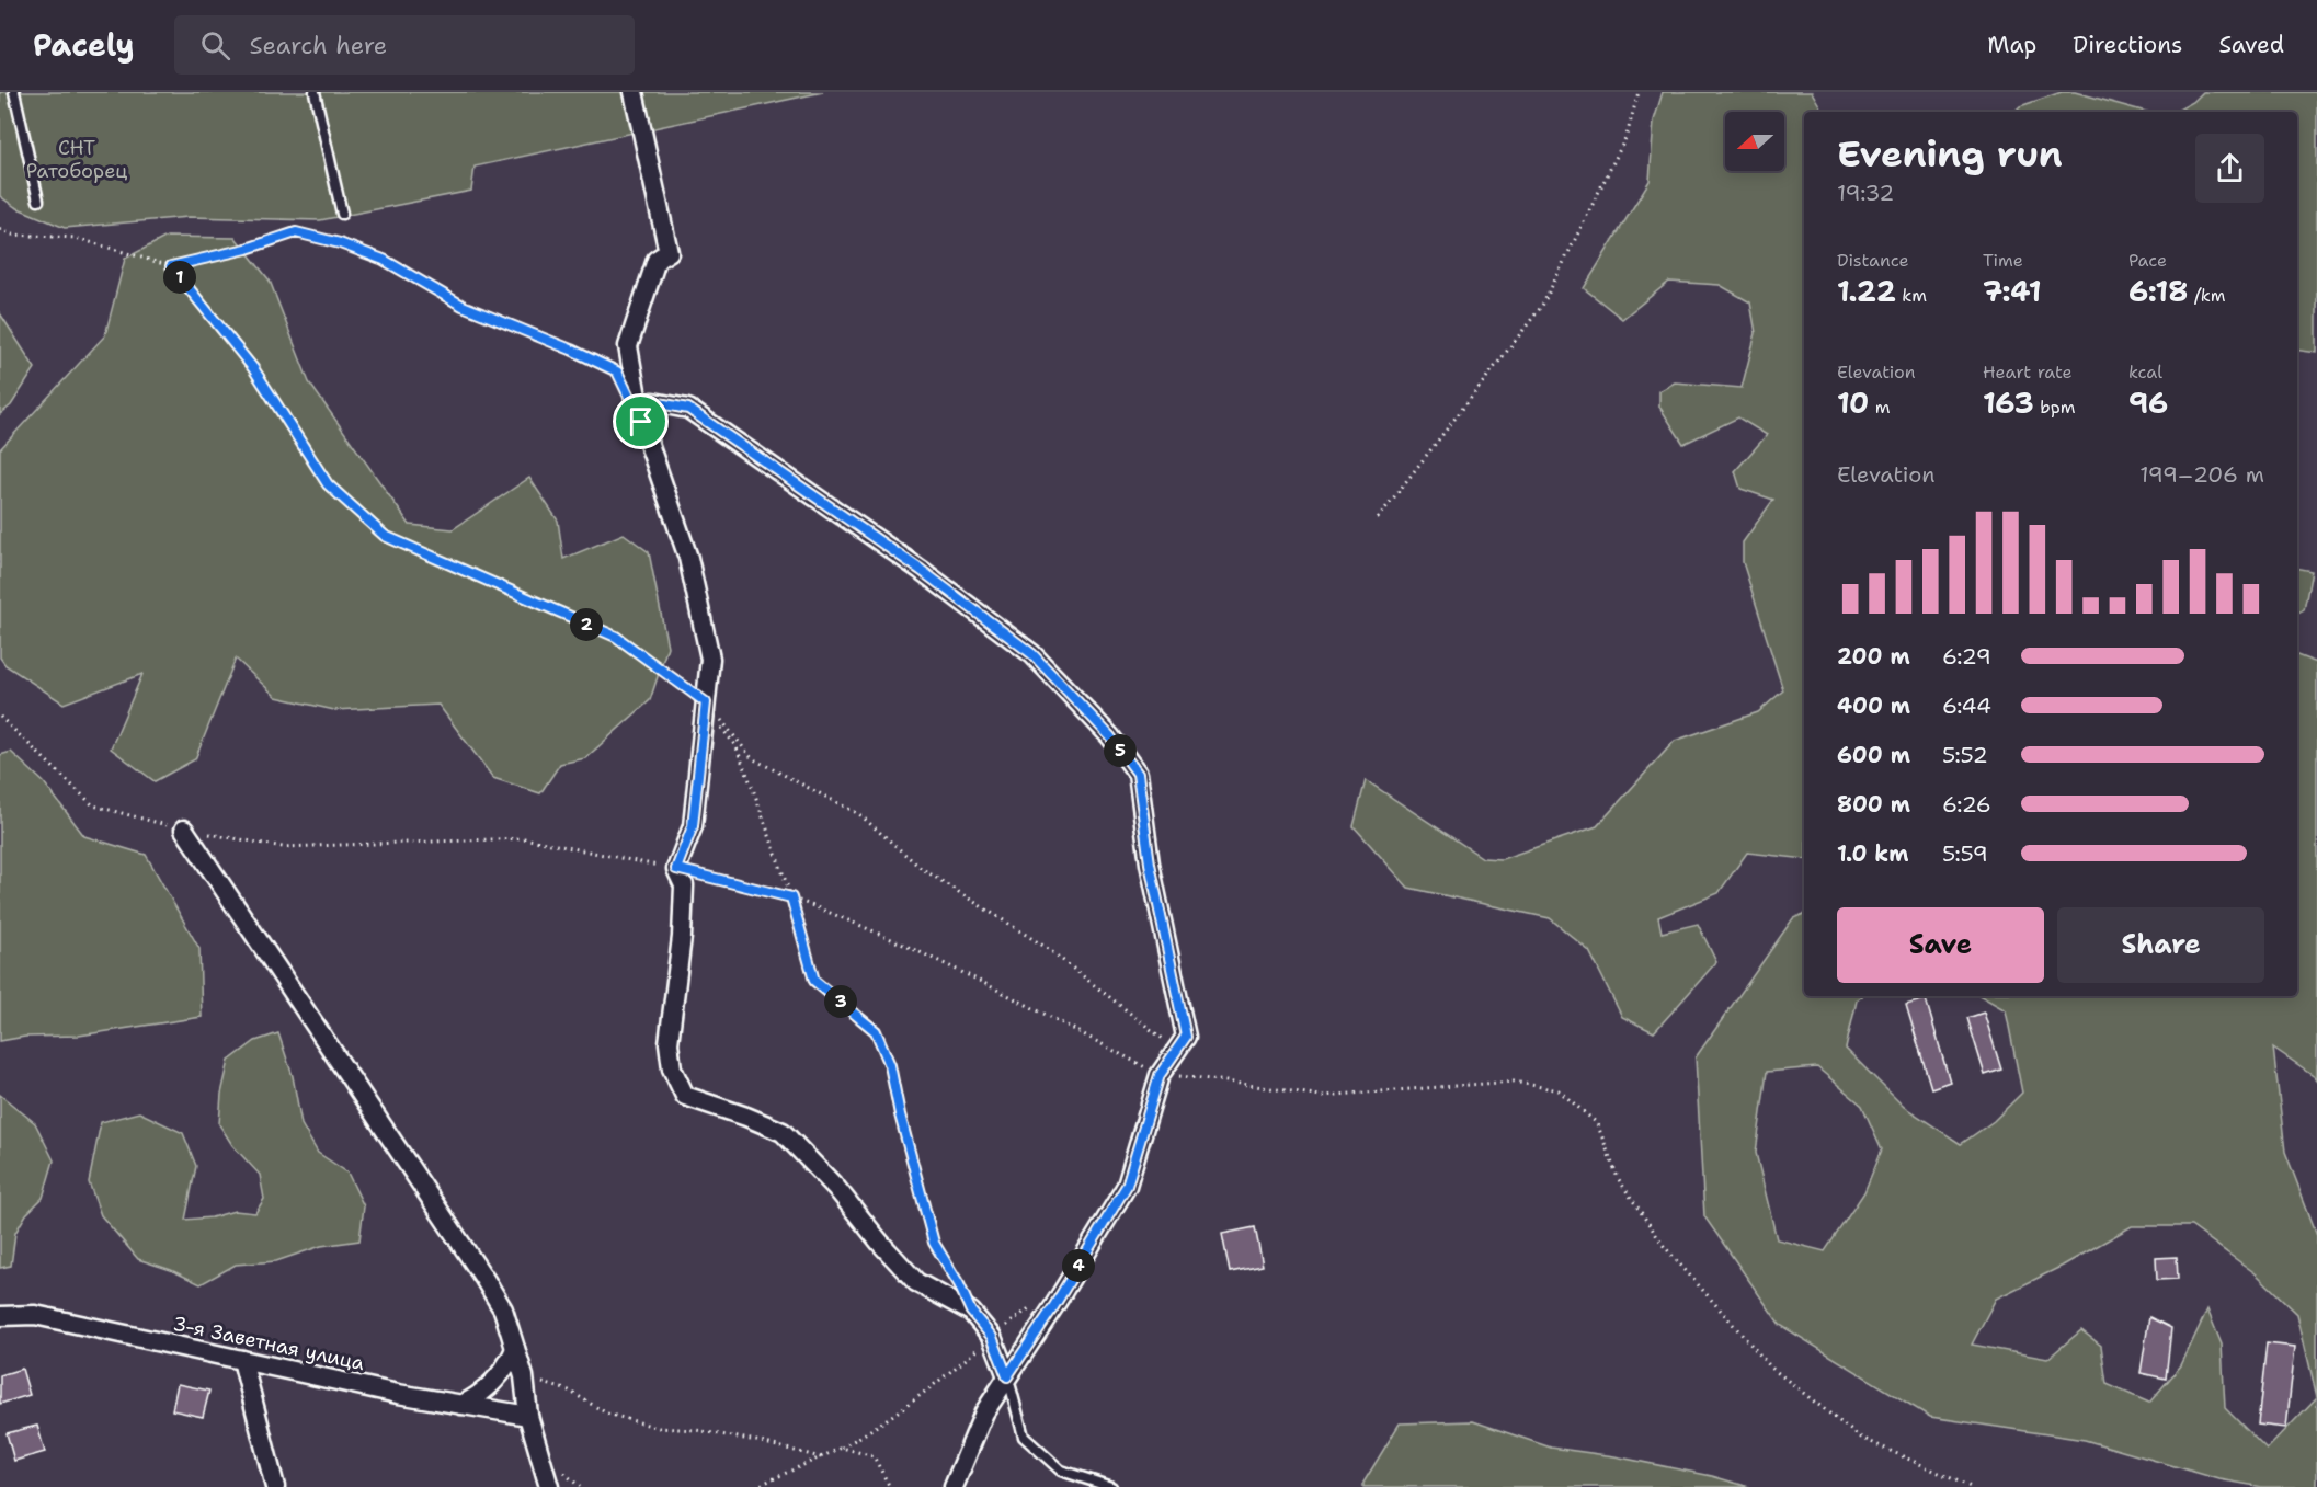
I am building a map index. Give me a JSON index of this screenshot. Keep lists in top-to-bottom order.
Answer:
{
  "streets": {
    "street": ["3-я Заветная улица"]
  },
  "parks": ["СНТ Ратоборец"],
  "north": "left",
  "page": {
    "header": "Pacely",
    "search": "Search here",
    "nav": ["Map", "Directions", "Saved"],
    "heading": ["Evening run", "19:32"],
    "stats": [
      ["Distance", "1.22 km"],
      ["Time", "7:41"],
      ["Pace", "6:18 /km"],
      ["Elevation", "10 m"],
      ["Heart rate", "163 bpm"],
      ["kcal", "96"]
    ],
    "pins": [
      "1",
      "2",
      "5",
      "3",
      "4"
    ],
    "chart": ["Elevation", "199–206 m"],
    "list": [
      {
        "name": "200 m",
        "note": "6:29"
      },
      {
        "name": "400 m",
        "note": "6:44"
      },
      {
        "name": "600 m",
        "note": "5:52"
      },
      {
        "name": "800 m",
        "note": "6:26"
      },
      {
        "name": "1.0 km",
        "note": "5:59"
      }
    ],
    "buttons": ["Save", "Share"]
  }
}
